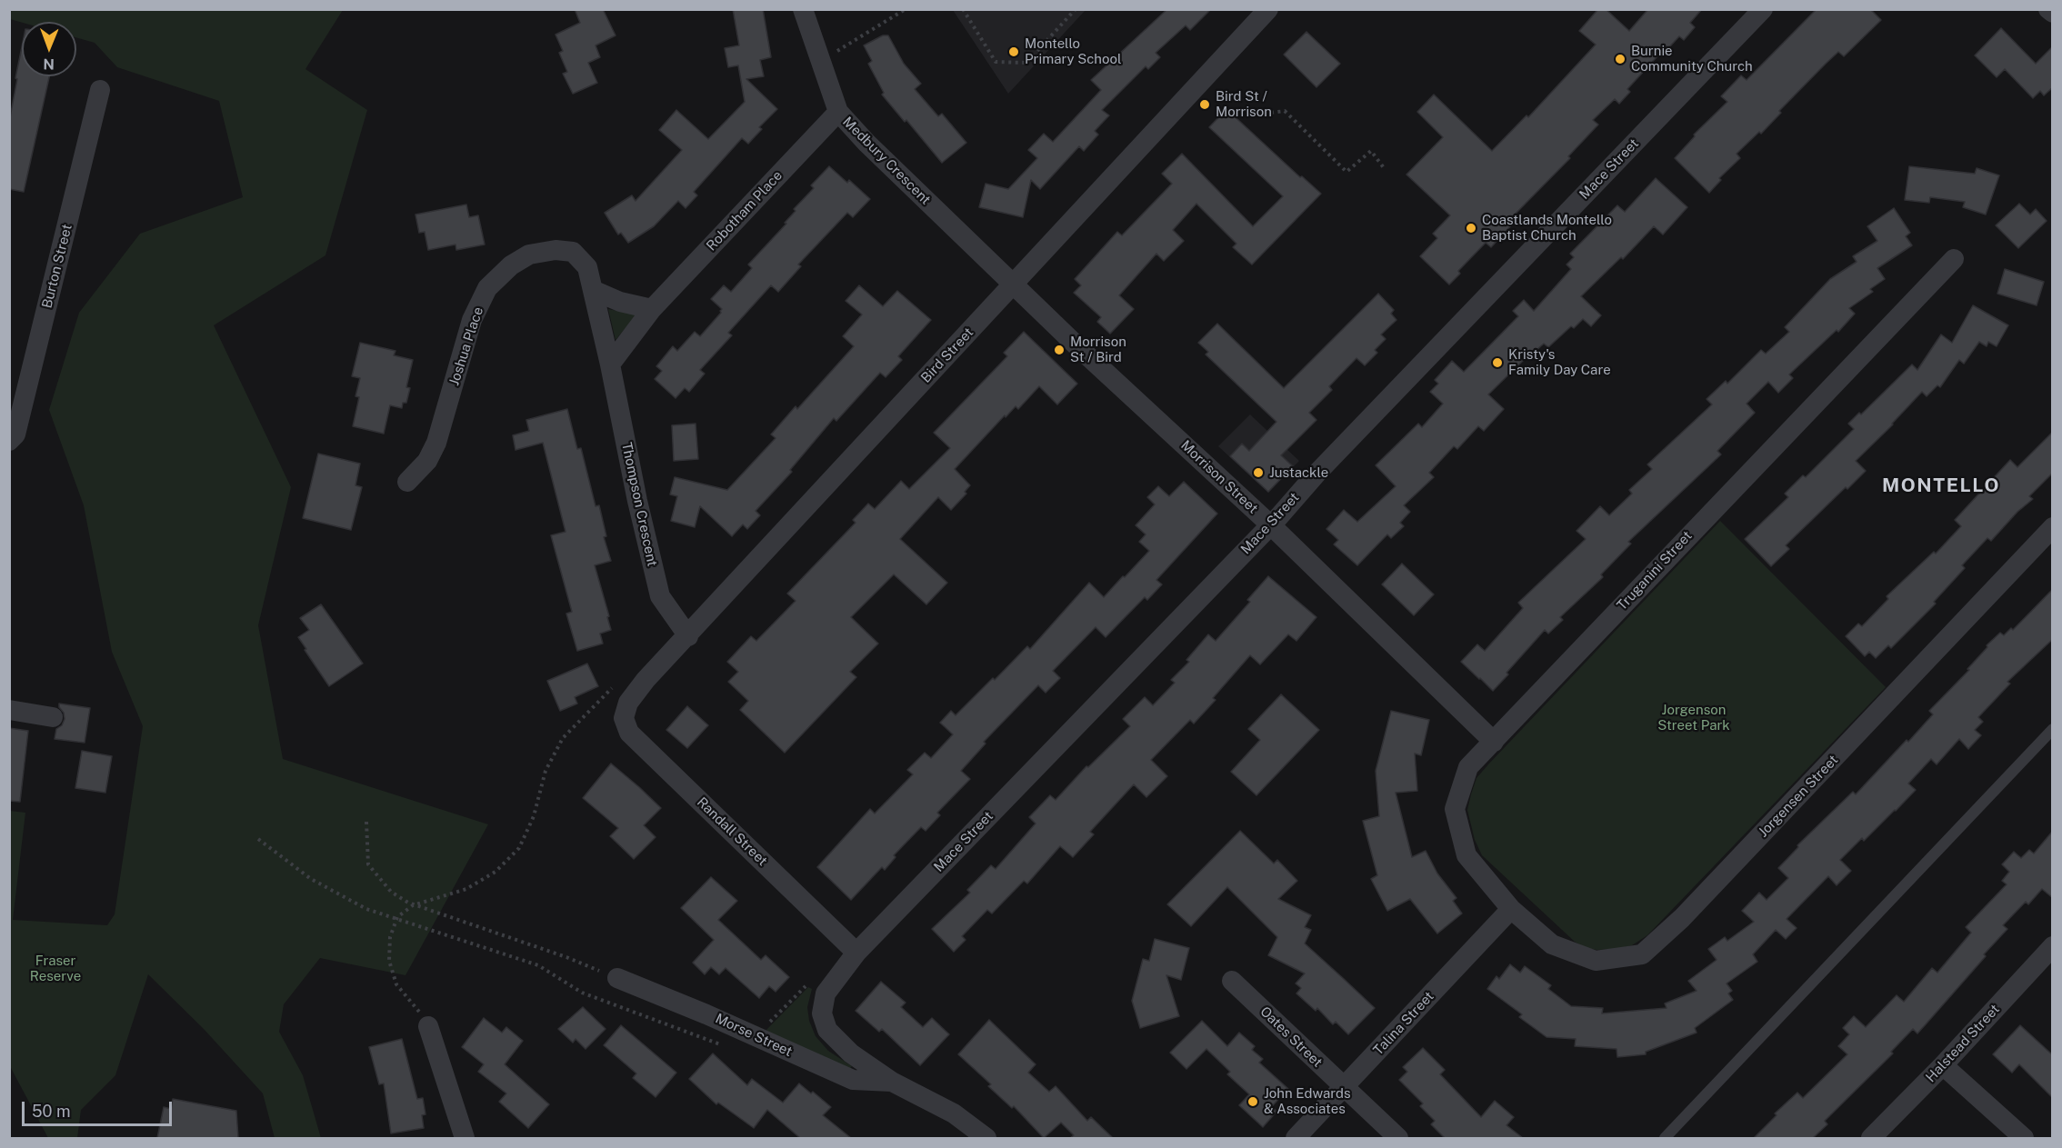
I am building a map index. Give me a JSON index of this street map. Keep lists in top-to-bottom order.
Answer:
{
  "streets": {
    "street": [
      "Medbury Crescent",
      "Mace Street",
      "Robotham Place",
      "Burton Street",
      "Joshua Place",
      "Bird Street",
      "Morrison Street",
      "Thompson Crescent",
      "Truganini Street",
      "Jorgensen Street",
      "Randall Street",
      "Talina Street",
      "Morse Street",
      "Oates Street",
      "Halstead Street"
    ]
  },
  "crossings": [
    ["Medbury Crescent", "Robotham Place"],
    ["Medbury Crescent", "Bird Street"],
    ["Medbury Crescent", "Morrison Street"],
    ["Mace Street", "Morrison Street"],
    ["Mace Street", "Randall Street"],
    ["Mace Street", "Morse Street"],
    ["Robotham Place", "Joshua Place"],
    ["Robotham Place", "Thompson Crescent"],
    ["Joshua Place", "Thompson Crescent"],
    ["Bird Street", "Morrison Street"],
    ["Bird Street", "Thompson Crescent"],
    ["Bird Street", "Randall Street"],
    ["Morrison Street", "Truganini Street"],
    ["Truganini Street", "Jorgensen Street"],
    ["Truganini Street", "Talina Street"],
    ["Jorgensen Street", "Talina Street"],
    ["Talina Street", "Oates Street"]
  ],
  "districts": ["MONTELLO"],
  "parks": ["Jorgenson Street Park", "Fraser Reserve"],
  "places": [
    "Montello Primary School",
    "Burnie Community Church",
    "Bird St / Morrison",
    "Coastlands Montello Baptist Church",
    "Morrison St / Bird",
    "Kristy's Family Day Care",
    "Justackle",
    "John Edwards & Associates"
  ],
  "scale_bar": "50 m",
  "north": "bottom"
}
